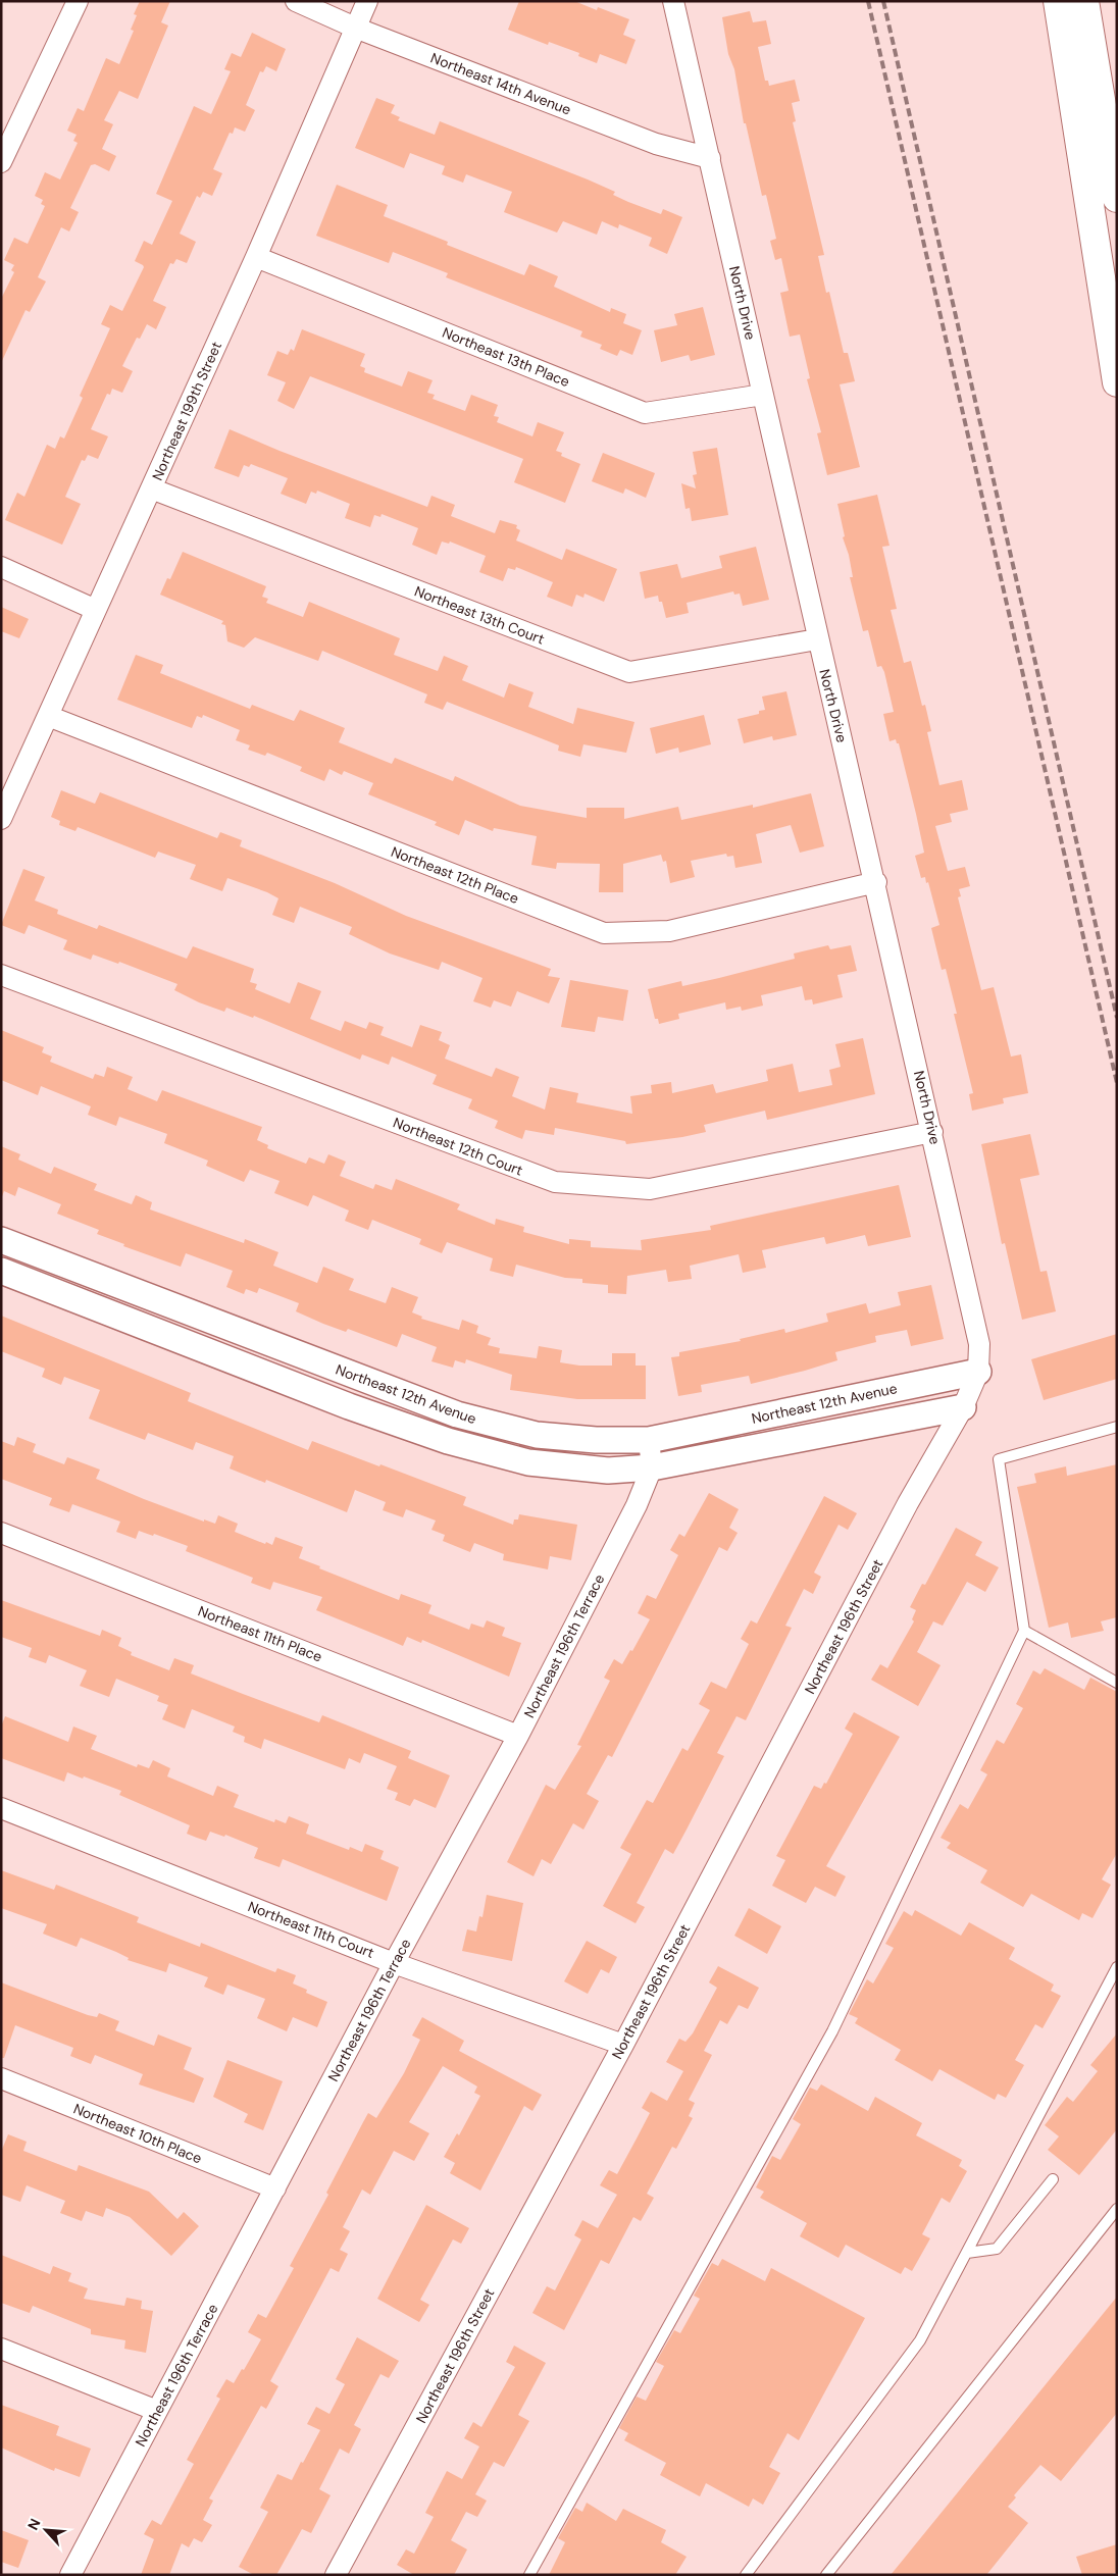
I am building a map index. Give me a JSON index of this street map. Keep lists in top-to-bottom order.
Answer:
{
  "streets": {
    "street": [
      "Northeast 14th Avenue",
      "North Drive",
      "Northeast 13th Place",
      "Northeast 199th Street",
      "Northeast 13th Court",
      "Northeast 12th Place",
      "Northeast 12th Court",
      "Northeast 12th Avenue",
      "Northeast 196th Street",
      "Northeast 11th Place",
      "Northeast 196th Terrace",
      "Northeast 11th Court",
      "Northeast 10th Place"
    ]
  },
  "crossings": [
    ["Northeast 14th Avenue", "North Drive"],
    ["Northeast 14th Avenue", "Northeast 199th Street"],
    ["North Drive", "Northeast 13th Place"],
    ["North Drive", "Northeast 13th Court"],
    ["North Drive", "Northeast 12th Place"],
    ["North Drive", "Northeast 12th Court"],
    ["North Drive", "Northeast 12th Avenue"],
    ["North Drive", "Northeast 196th Street"],
    ["Northeast 13th Place", "Northeast 199th Street"],
    ["Northeast 199th Street", "Northeast 13th Court"],
    ["Northeast 199th Street", "Northeast 12th Place"],
    ["Northeast 12th Avenue", "Northeast 196th Street"],
    ["Northeast 12th Avenue", "Northeast 196th Terrace"],
    ["Northeast 196th Street", "Northeast 11th Court"],
    ["Northeast 11th Place", "Northeast 196th Terrace"],
    ["Northeast 196th Terrace", "Northeast 11th Court"],
    ["Northeast 196th Terrace", "Northeast 10th Place"]
  ],
  "north": "top left"
}
